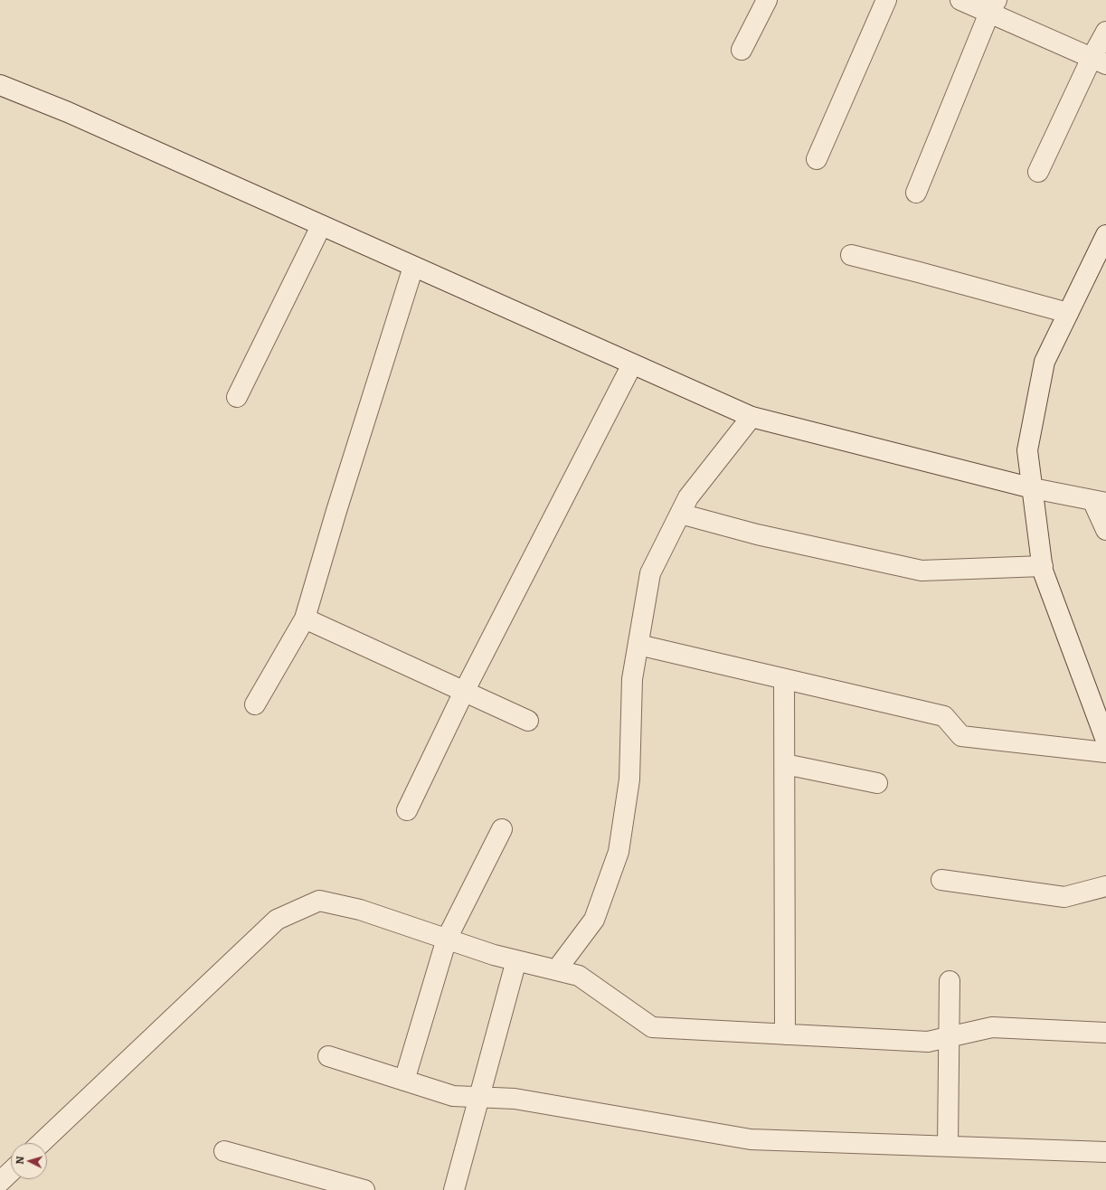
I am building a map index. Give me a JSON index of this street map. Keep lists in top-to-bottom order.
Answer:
{
  "north": "left"
}
